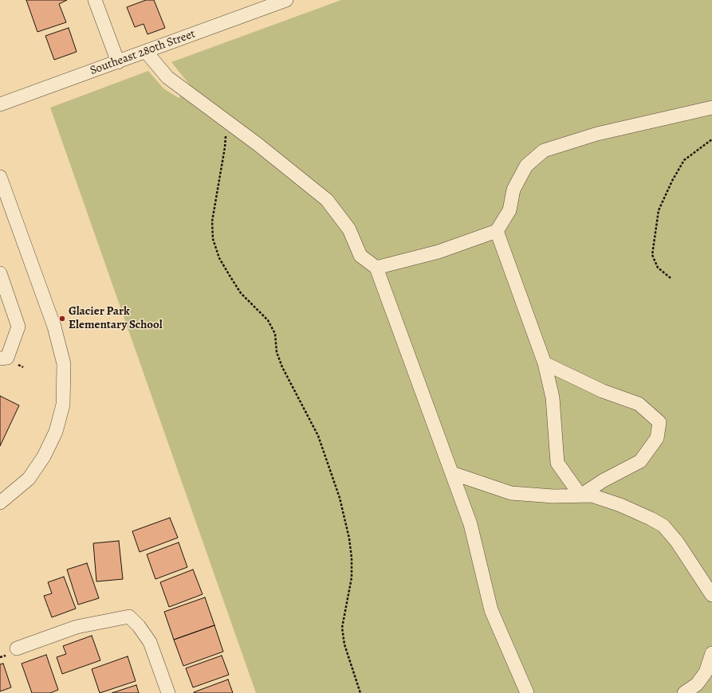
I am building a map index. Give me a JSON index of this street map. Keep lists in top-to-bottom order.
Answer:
{
  "streets": {
    "street": ["Southeast 280th Street"]
  },
  "places": ["Glacier Park Elementary School"]
}
